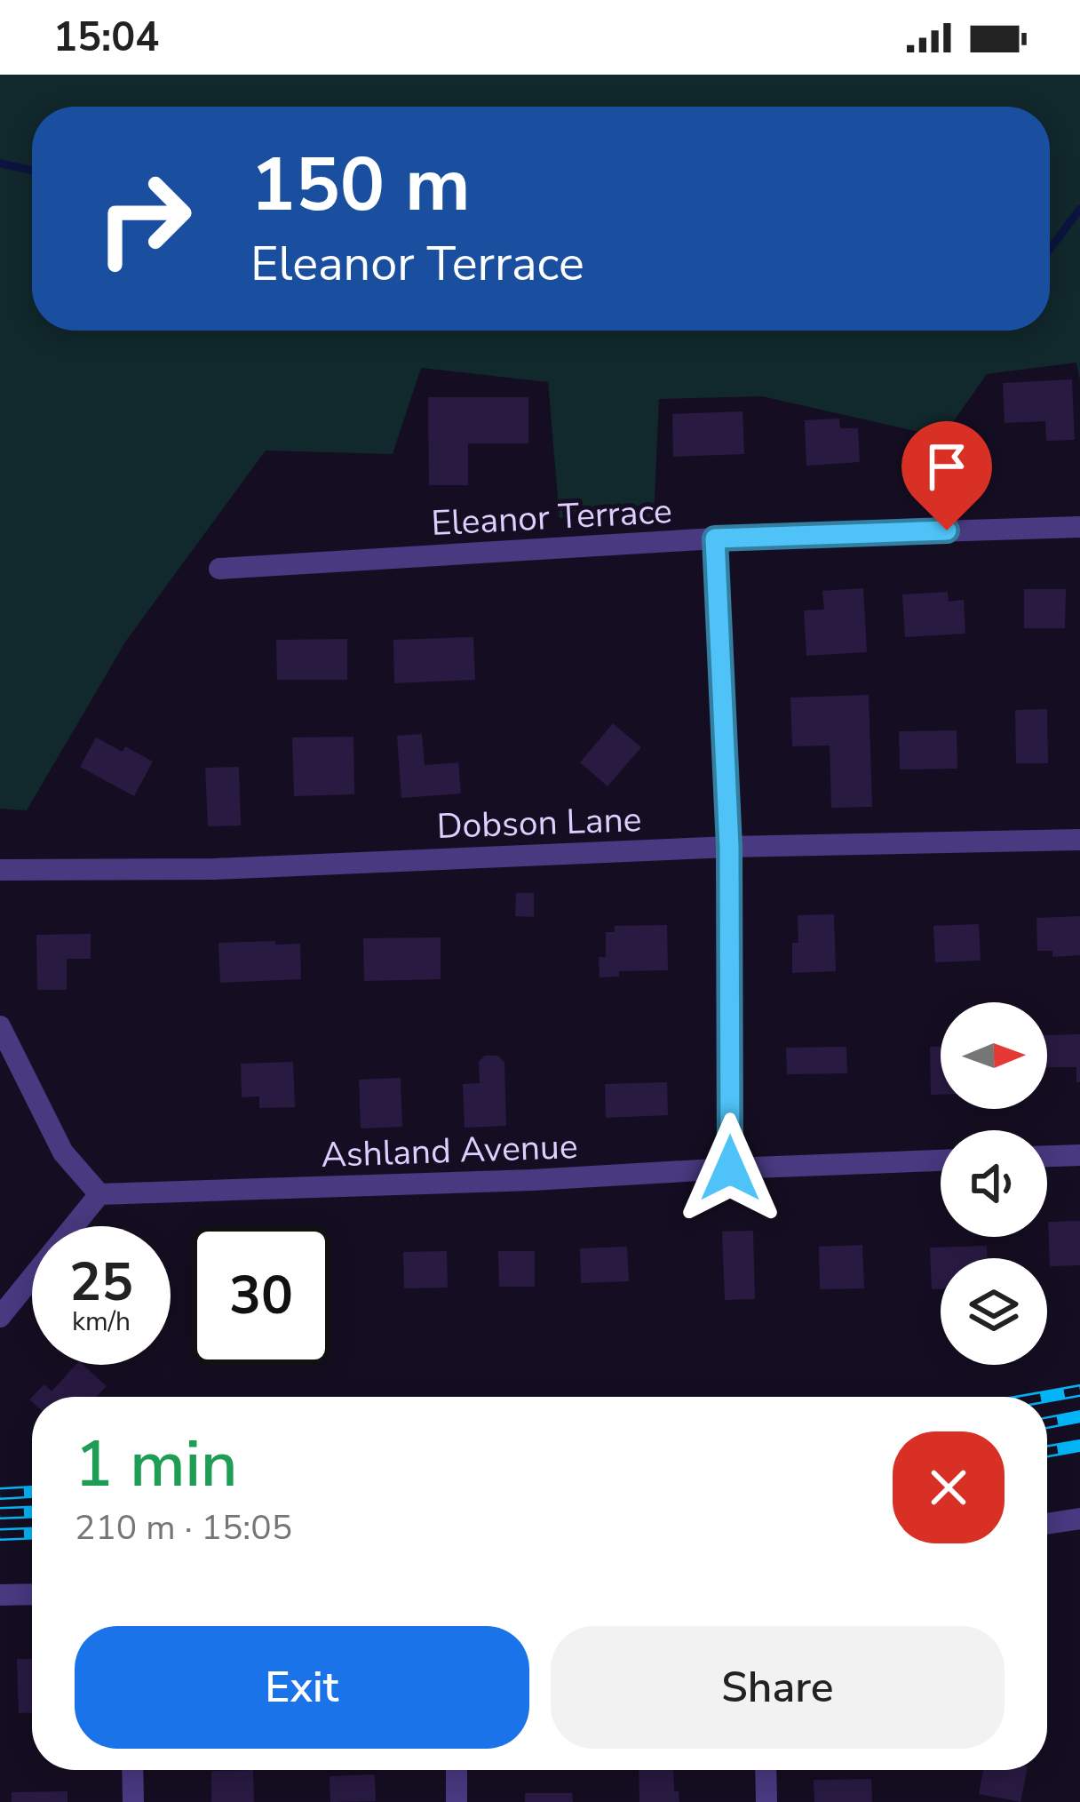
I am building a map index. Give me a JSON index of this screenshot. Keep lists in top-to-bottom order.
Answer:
{
  "streets": {
    "street": ["Eleanor Terrace", "Dobson Lane", "Ashland Avenue"]
  },
  "north": "right",
  "page": {
    "status": "15:04",
    "turn": ["150 m", "Eleanor Terrace"],
    "speed": "25 km/h",
    "limit": "30",
    "heading": ["1 min", "210 m · 15:05"],
    "buttons": ["Exit", "Share"]
  }
}
